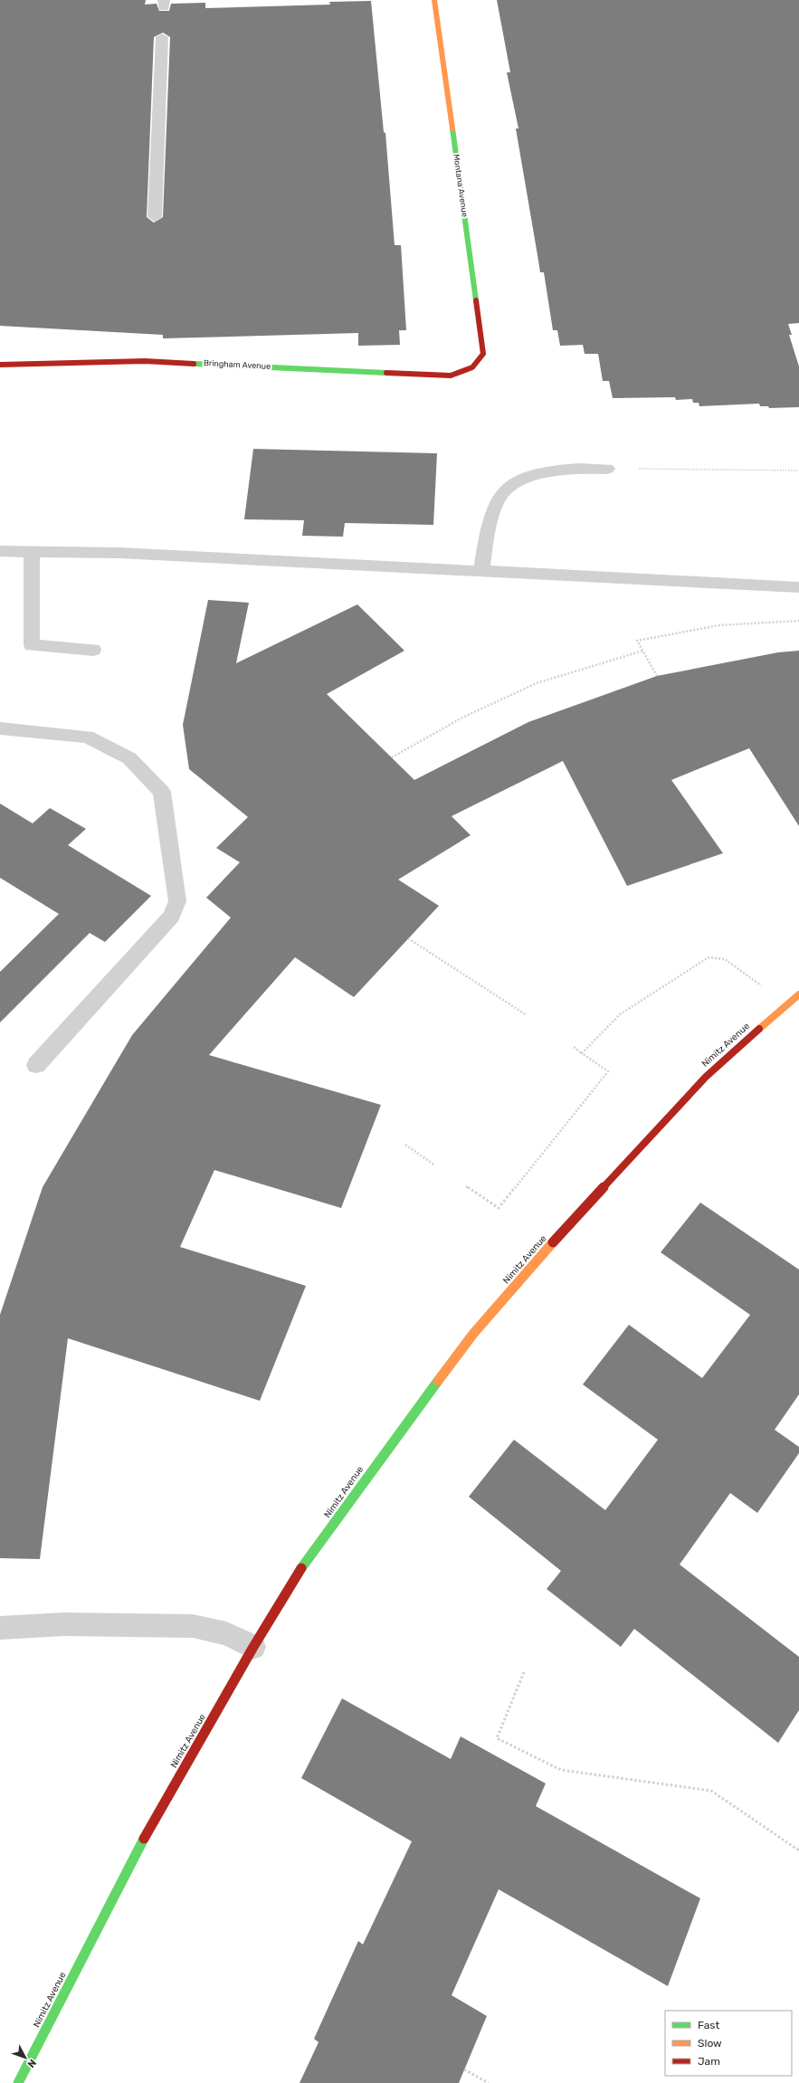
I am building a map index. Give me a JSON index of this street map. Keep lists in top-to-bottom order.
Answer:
{
  "streets": {
    "street": ["Montana Avenue", "Bringham Avenue", "Nimitz Avenue"]
  },
  "crossings": [
    ["Montana Avenue", "Bringham Avenue"]
  ],
  "legend": ["Fast", "Slow", "Jam"],
  "north": "bottom right"
}
